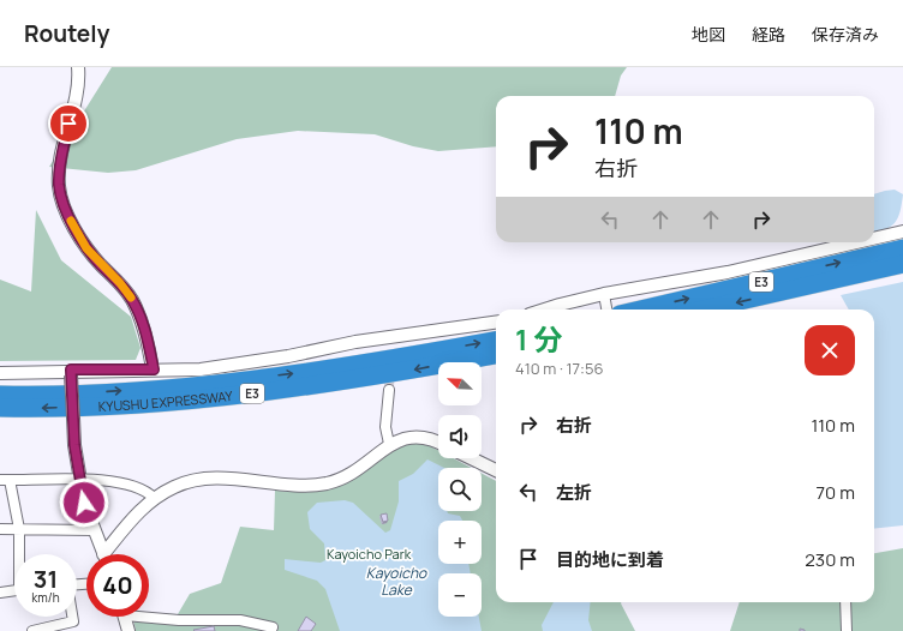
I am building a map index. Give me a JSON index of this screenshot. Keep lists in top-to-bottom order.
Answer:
{
  "streets": {
    "highway": ["E3", "KYUSHU EXPRESSWAY"]
  },
  "water": ["Kayoicho Lake"],
  "parks": ["Kayoicho Park"],
  "north": "top left",
  "page": {
    "header": "Routely",
    "nav": ["地図", "経路", "保存済み"],
    "turn": ["110 m", "右折"],
    "heading": ["1 分", "410 m · 17:56"],
    "map_buttons": ["+", "−"],
    "list": [
      {
        "name": "右折",
        "value": "110 m"
      },
      {
        "name": "左折",
        "value": "70 m"
      },
      {
        "name": "目的地に到着",
        "value": "230 m"
      }
    ],
    "speed": "31 km/h",
    "limit": "40"
  }
}
